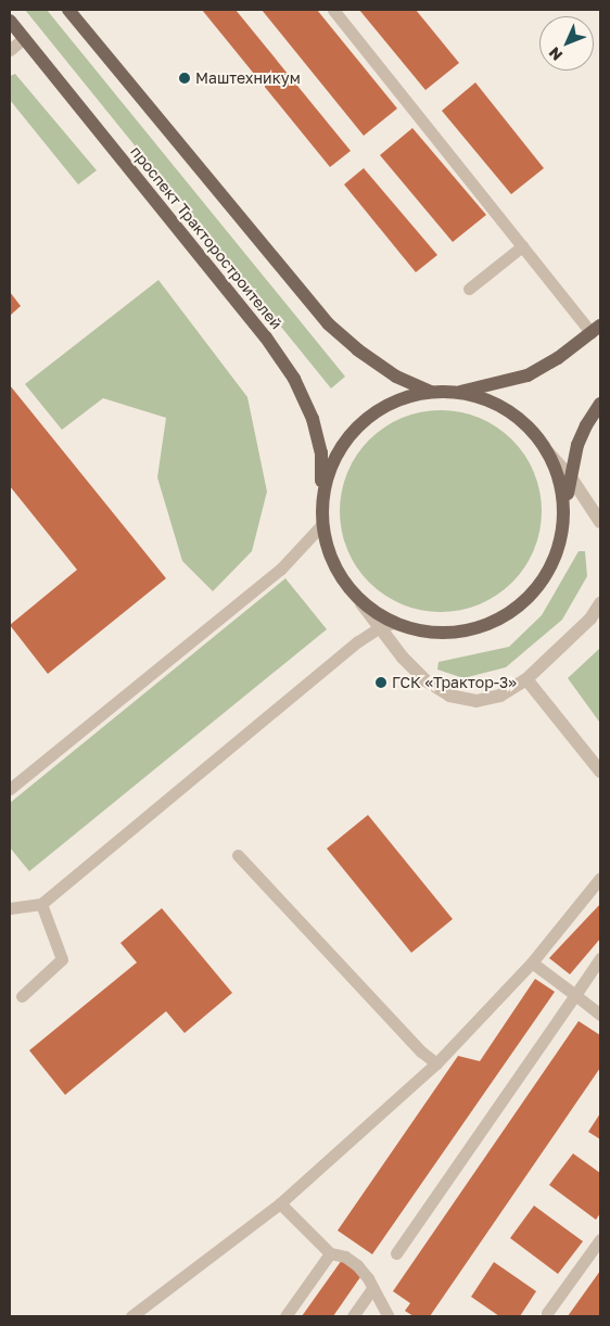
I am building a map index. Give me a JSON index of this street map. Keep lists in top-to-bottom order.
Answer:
{
  "streets": {
    "main road": ["проспект Тракторостроителей"]
  },
  "places": ["Маштехникум", "ГСК «Трактор-3»"],
  "north": "bottom left"
}
